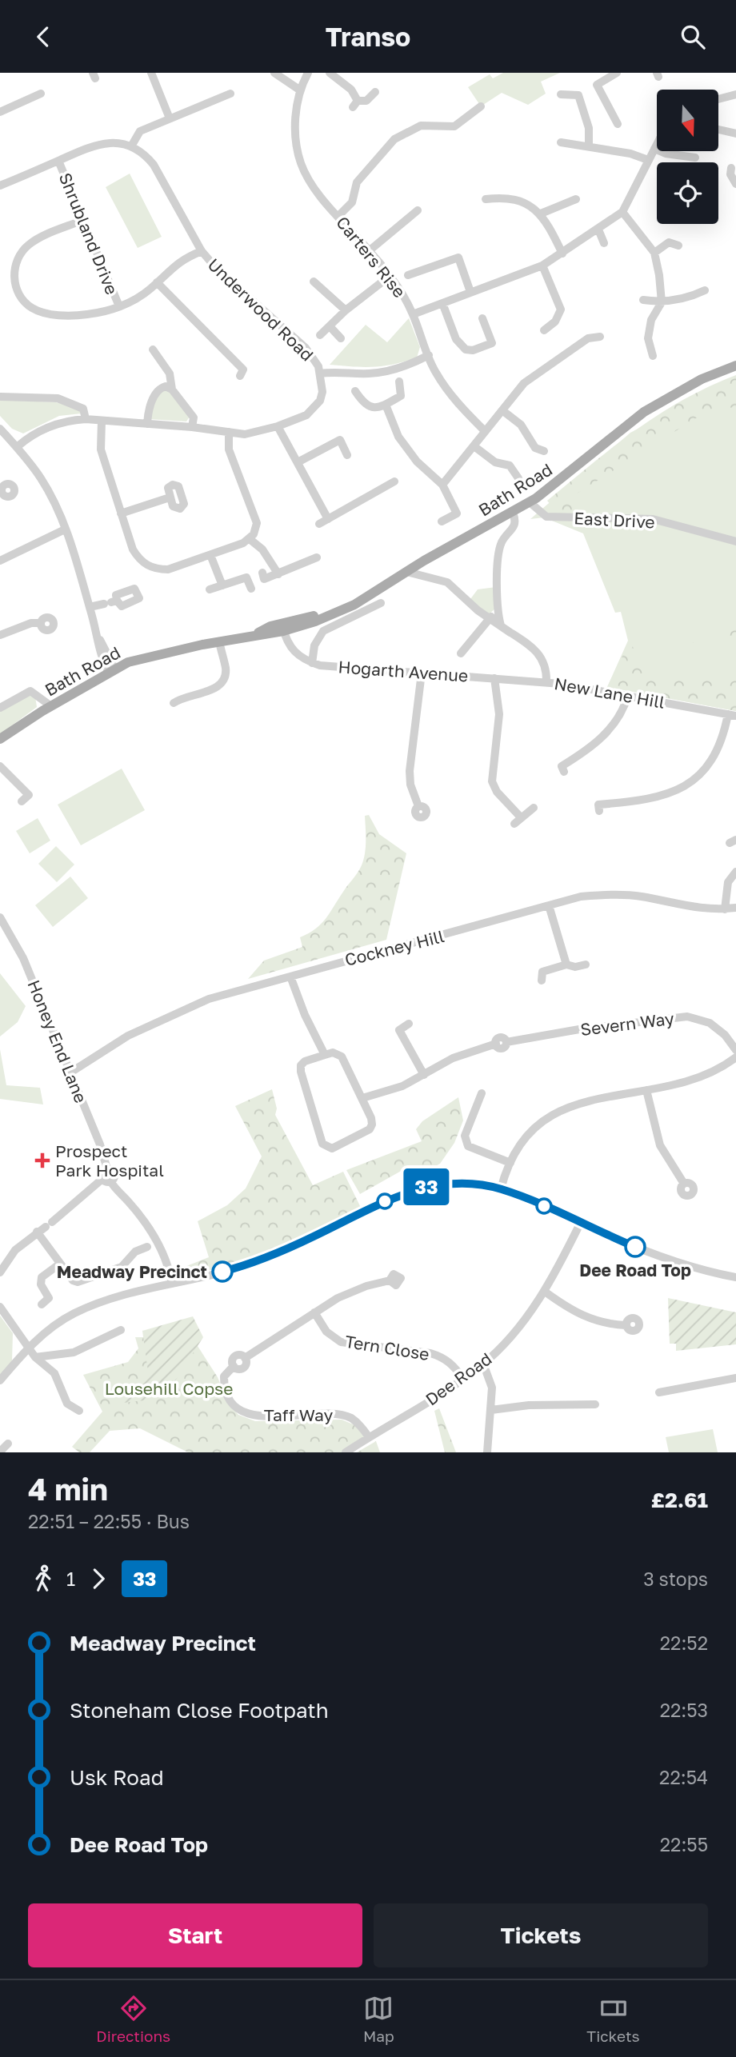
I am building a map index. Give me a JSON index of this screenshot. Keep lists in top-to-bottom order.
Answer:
{
  "streets": {
    "main road": ["Bath Road"],
    "street": [
      "Shrubland Drive",
      "Carters Rise",
      "Underwood Road",
      "East Drive",
      "Hogarth Avenue",
      "New Lane Hill",
      "Cockney Hill",
      "Severn Way",
      "Honey End Lane",
      "Tern Close",
      "Dee Road",
      "Taff Way"
    ]
  },
  "crossings": [
    ["Bath Road", "East Drive"],
    ["Bath Road", "New Lane Hill"],
    ["Hogarth Avenue", "New Lane Hill"],
    ["Cockney Hill", "Honey End Lane"],
    ["Tern Close", "Dee Road"],
    ["Tern Close", "Taff Way"],
    ["Dee Road", "Taff Way"]
  ],
  "parks": ["Lousehill Copse"],
  "places": {
    "health": ["Prospect Park Hospital"],
    "other": ["Dee Road Top", "Meadway Precinct"]
  },
  "lines": ["bus line 33"],
  "north": "bottom",
  "page": {
    "header": "Transo",
    "on_map": "33",
    "heading": ["4 min", "22:51 – 22:55 · Bus", "£2.61"],
    "legs": ["1", "33", "3 stops"],
    "list": [
      {
        "name": "Meadway Precinct",
        "value": "22:52"
      },
      {
        "name": "Stoneham Close Footpath",
        "value": "22:53"
      },
      {
        "name": "Usk Road",
        "value": "22:54"
      },
      {
        "name": "Dee Road Top",
        "value": "22:55"
      }
    ],
    "buttons": ["Start", "Tickets"],
    "tabs": ["Directions", "Map", "Tickets"]
  }
}
